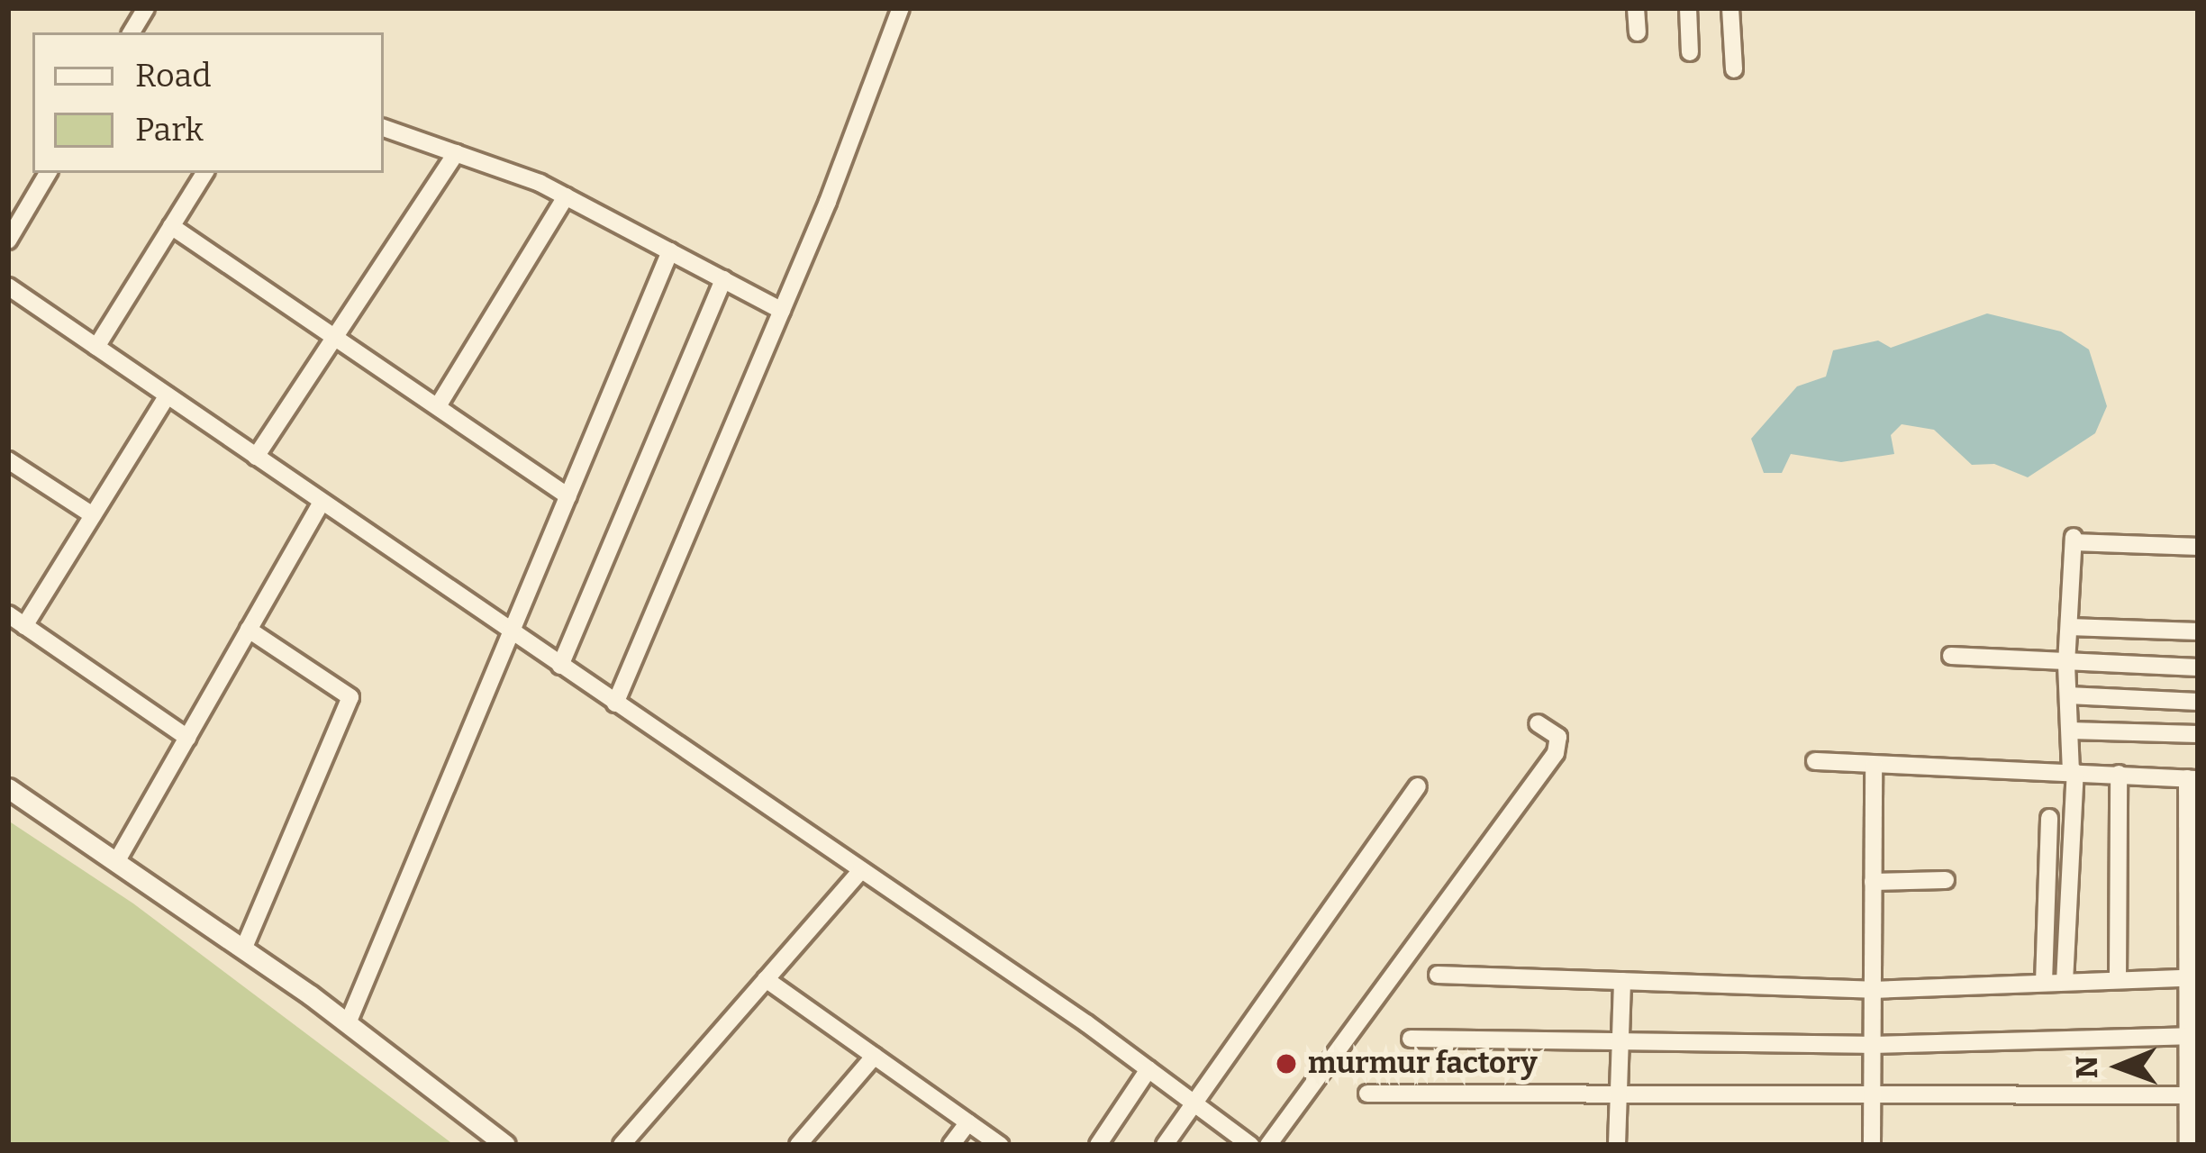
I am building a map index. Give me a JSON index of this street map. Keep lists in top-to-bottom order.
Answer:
{
  "places": ["murmur factory"],
  "legend": ["Road", "Park"],
  "north": "left"
}
